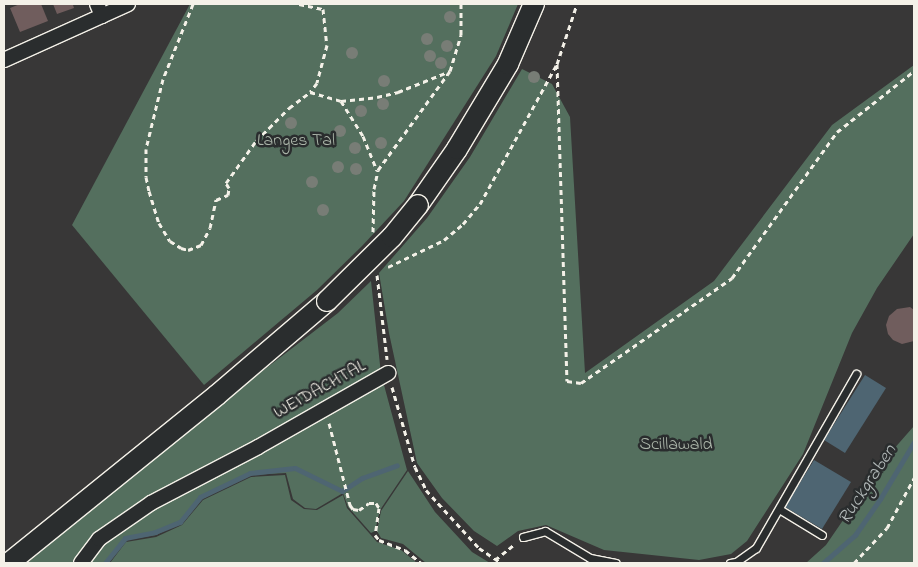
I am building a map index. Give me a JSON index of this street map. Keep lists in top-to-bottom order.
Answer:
{
  "streets": {
    "street": ["WEIDACHTAL"]
  },
  "water": ["Ruckgraben"],
  "parks": ["Langes Tal", "Scillawald"]
}
